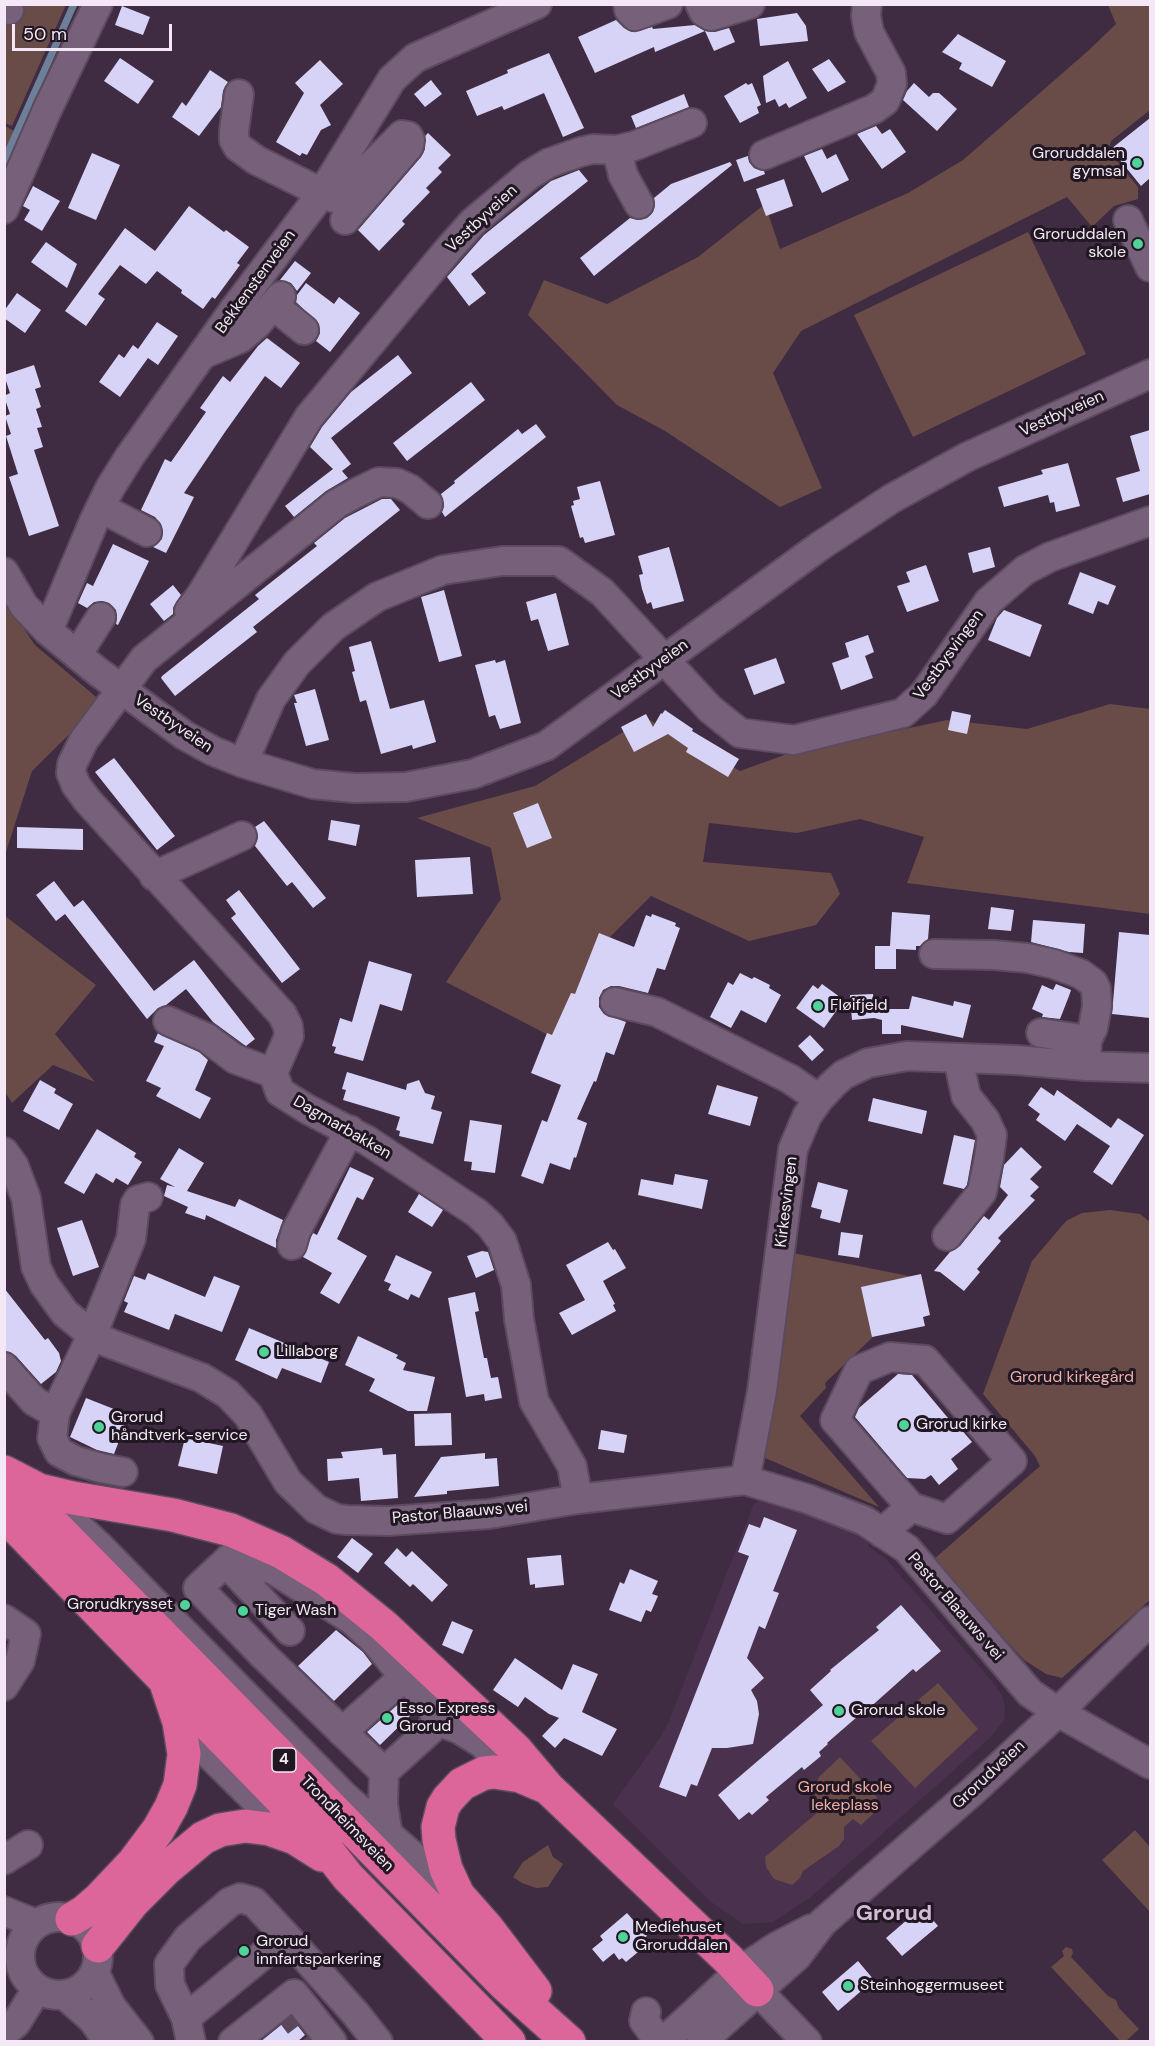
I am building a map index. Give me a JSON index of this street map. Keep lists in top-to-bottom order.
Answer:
{
  "streets": {
    "highway": ["4", "Trondheimsveien"],
    "street": [
      "Vestbyveien",
      "Bekkenstenveien",
      "Vestbysvingen",
      "Dagmarbakken",
      "Kirkesvingen",
      "Pastor Blaauws vei",
      "Grorudveien"
    ]
  },
  "crossings": [
    ["Vestbyveien", "Bekkenstenveien"],
    ["Vestbyveien", "Vestbysvingen"],
    ["Dagmarbakken", "Pastor Blaauws vei"],
    ["Kirkesvingen", "Pastor Blaauws vei"],
    ["Pastor Blaauws vei", "Grorudveien"]
  ],
  "districts": ["Grorud"],
  "parks": ["Grorud kirkegård", "Grorud skole lekeplass"],
  "places": [
    "Groruddalen gymsal",
    "Groruddalen skole",
    "Fløifjeld",
    "Lillaborg",
    "Grorud kirke",
    "Grorud håndtverk-service",
    "Grorudkrysset",
    "Tiger Wash",
    "Grorud skole",
    "Esso Express Grorud",
    "Mediehuset Groruddalen",
    "Grorud innfartsparkering",
    "Steinhoggermuseet"
  ],
  "scale_bar": "50 m"
}
